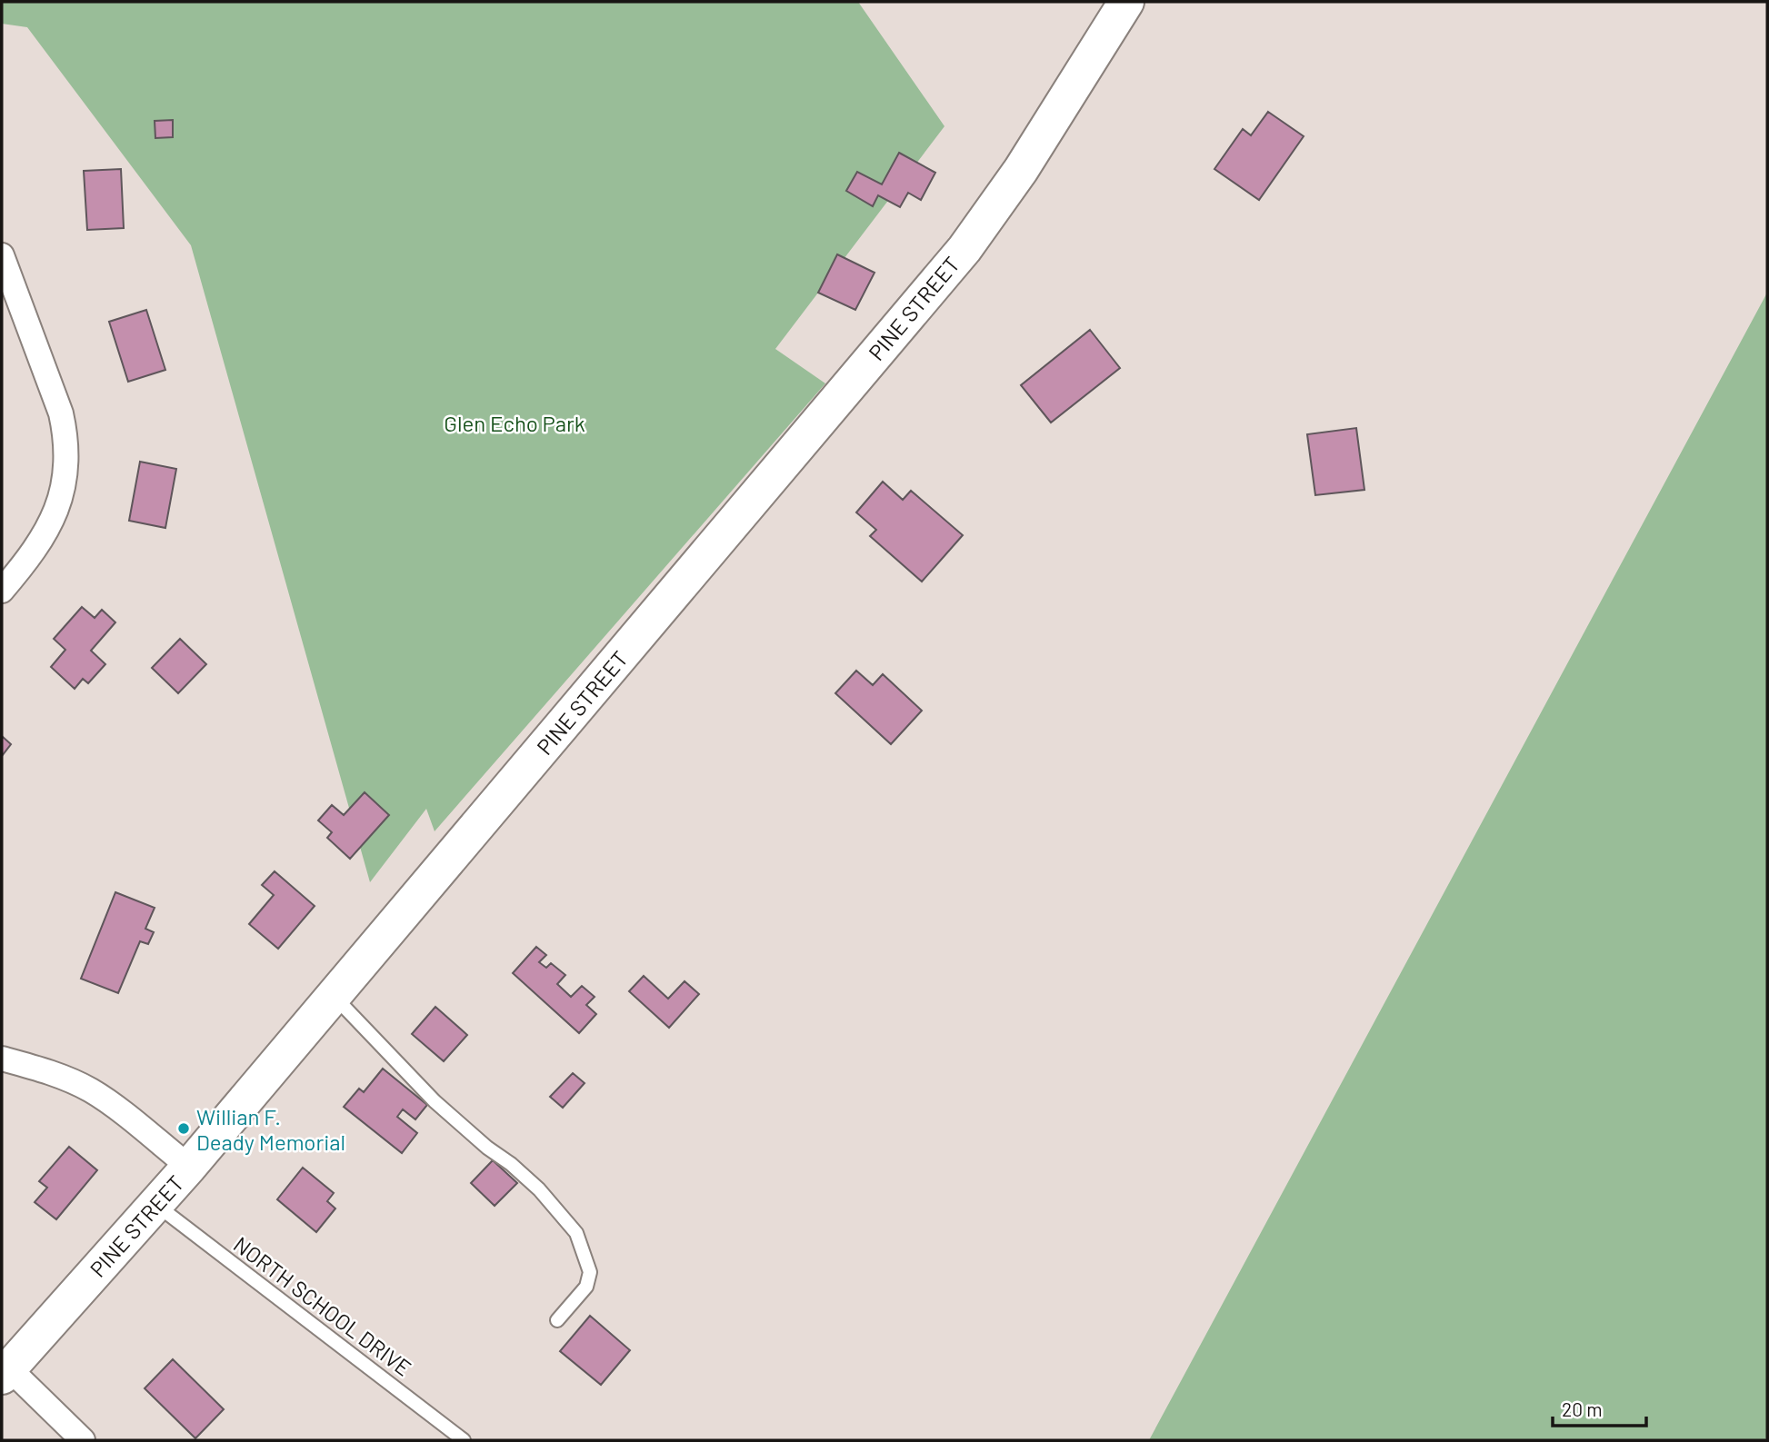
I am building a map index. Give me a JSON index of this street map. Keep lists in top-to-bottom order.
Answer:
{
  "streets": {
    "street": ["PINE STREET"],
    "lane": ["NORTH SCHOOL DRIVE"]
  },
  "crossings": [
    ["PINE STREET", "NORTH SCHOOL DRIVE"]
  ],
  "parks": ["Glen Echo Park"],
  "places": ["Willian F. Deady Memorial"],
  "scale_bar": "20 m"
}
